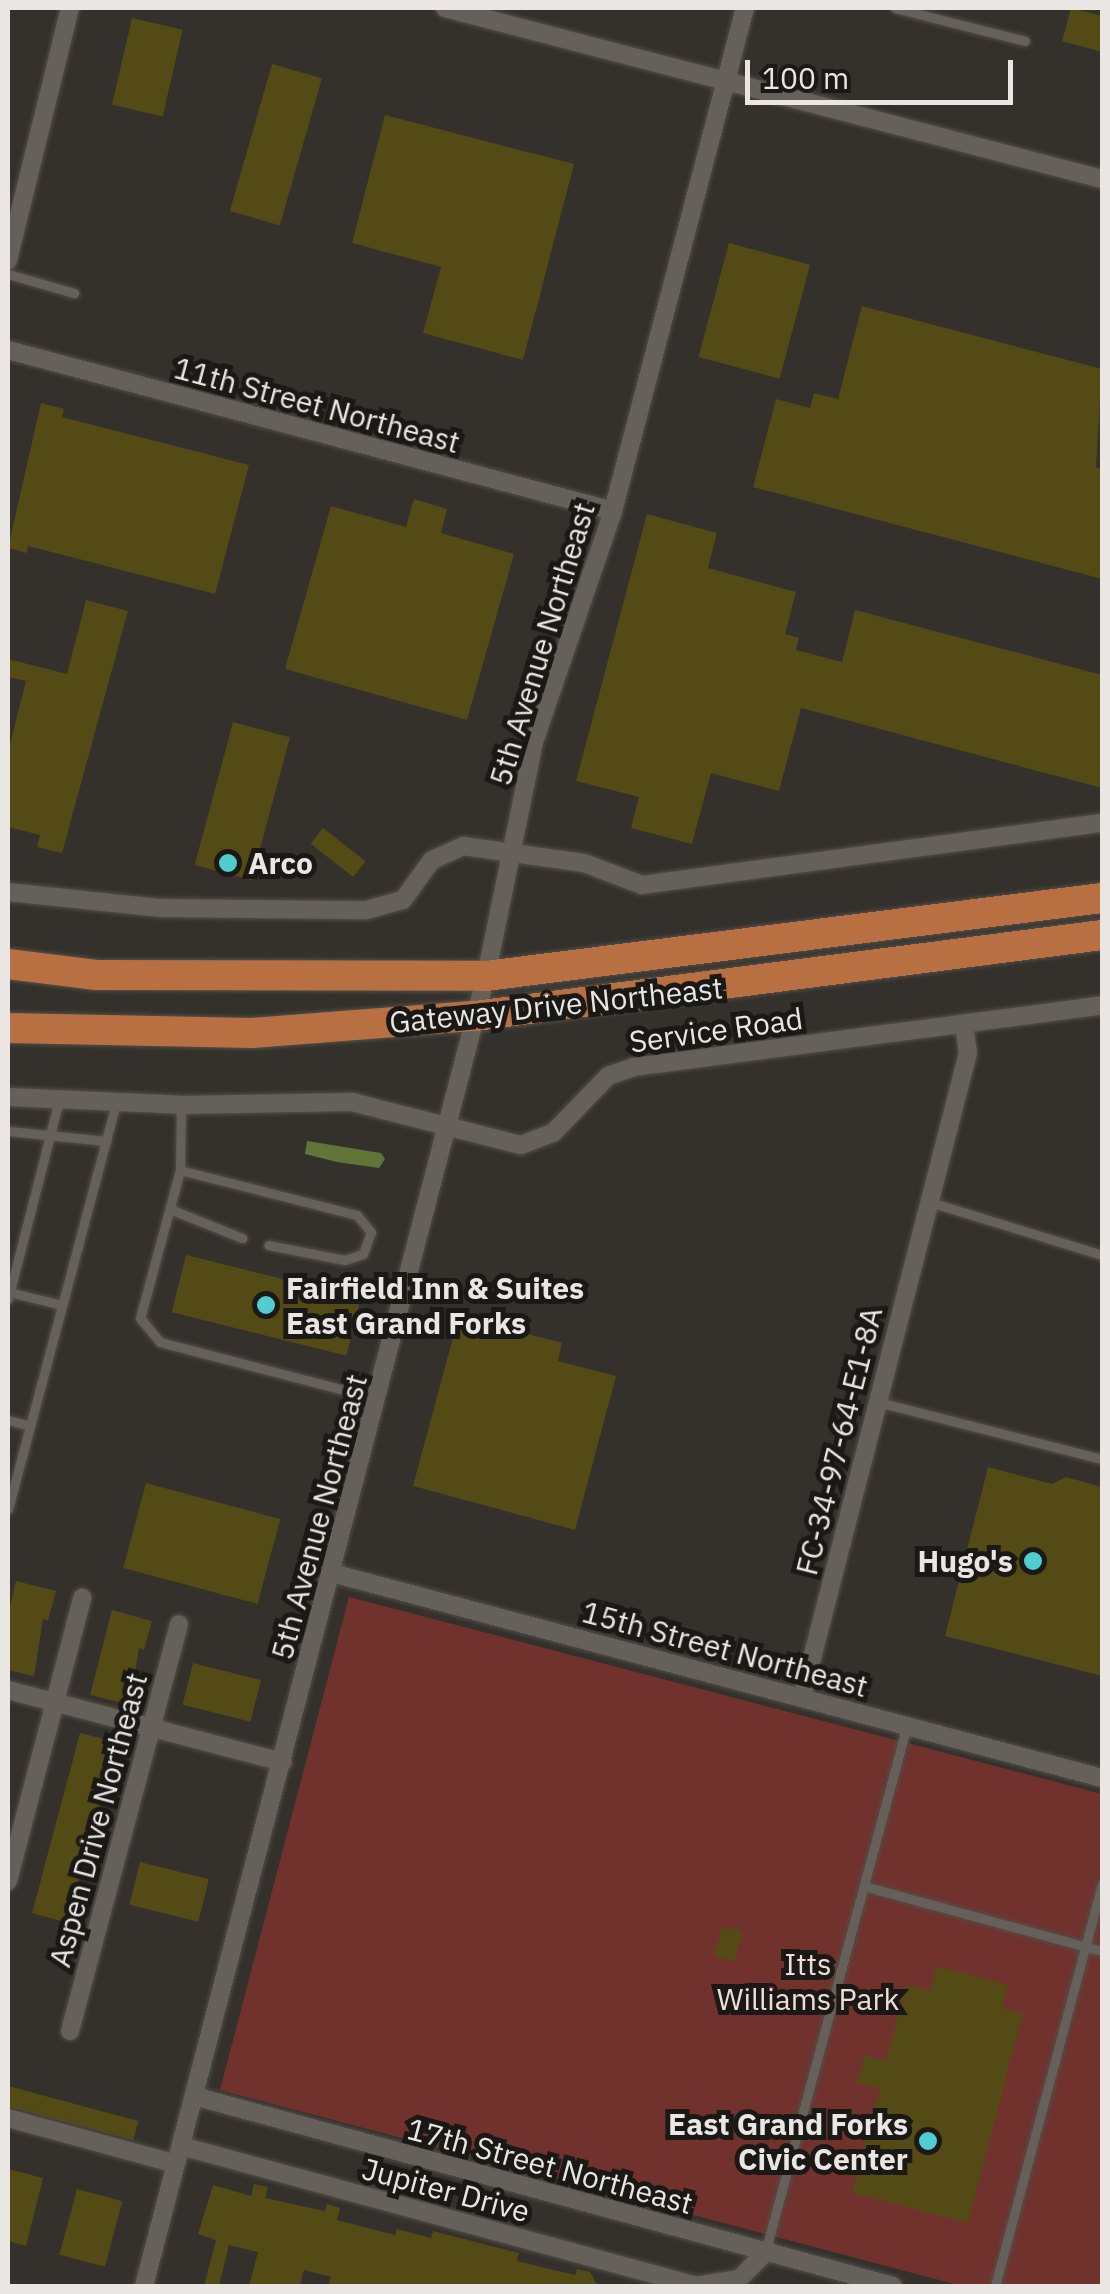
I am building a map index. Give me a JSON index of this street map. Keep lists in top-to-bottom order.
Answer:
{
  "streets": {
    "highway": ["Gateway Drive Northeast"],
    "street": [
      "11th Street Northeast",
      "5th Avenue Northeast",
      "Service Road",
      "FC-34-97-64-E1-8A",
      "15th Street Northeast",
      "Aspen Drive Northeast",
      "17th Street Northeast",
      "Jupiter Drive"
    ]
  },
  "crossings": [
    ["11th Street Northeast", "5th Avenue Northeast"],
    ["5th Avenue Northeast", "Gateway Drive Northeast"],
    ["5th Avenue Northeast", "Service Road"],
    ["5th Avenue Northeast", "15th Street Northeast"],
    ["5th Avenue Northeast", "17th Street Northeast"],
    ["5th Avenue Northeast", "Jupiter Drive"],
    ["Service Road", "FC-34-97-64-E1-8A"],
    ["FC-34-97-64-E1-8A", "15th Street Northeast"]
  ],
  "parks": ["Itts Williams Park"],
  "places": [
    "Arco",
    "Fairfield Inn & Suites East Grand Forks",
    "Hugo's",
    "East Grand Forks Civic Center"
  ],
  "scale_bar": "100 m"
}
